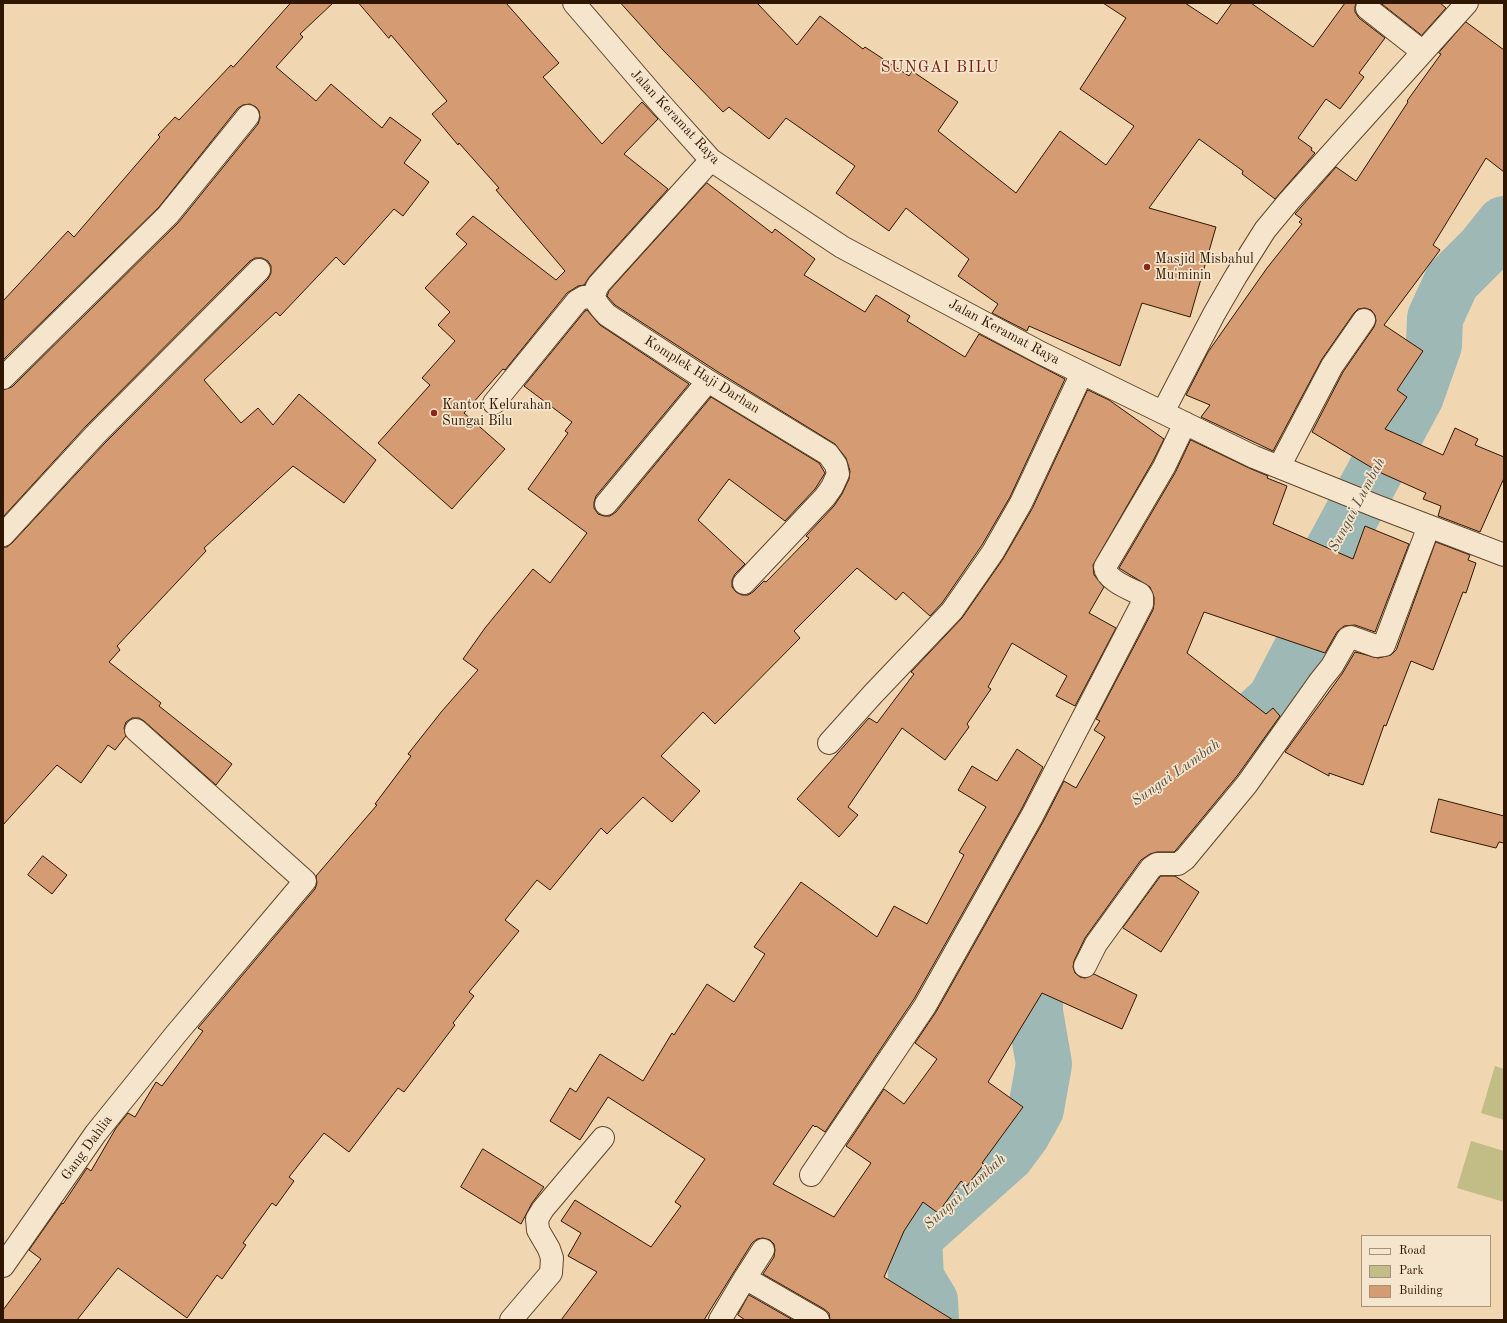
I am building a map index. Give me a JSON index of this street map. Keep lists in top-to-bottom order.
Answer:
{
  "streets": {
    "street": ["Jalan Keramat Raya", "Komplek Haji Darhan", "Gang Dahlia"]
  },
  "districts": ["SUNGAI BILU"],
  "water": ["Sungai Lumbah"],
  "places": ["Masjid Misbahul Mu'minin", "Kantor Kelurahan Sungai Bilu"],
  "legend": ["Road", "Park", "Building"]
}
